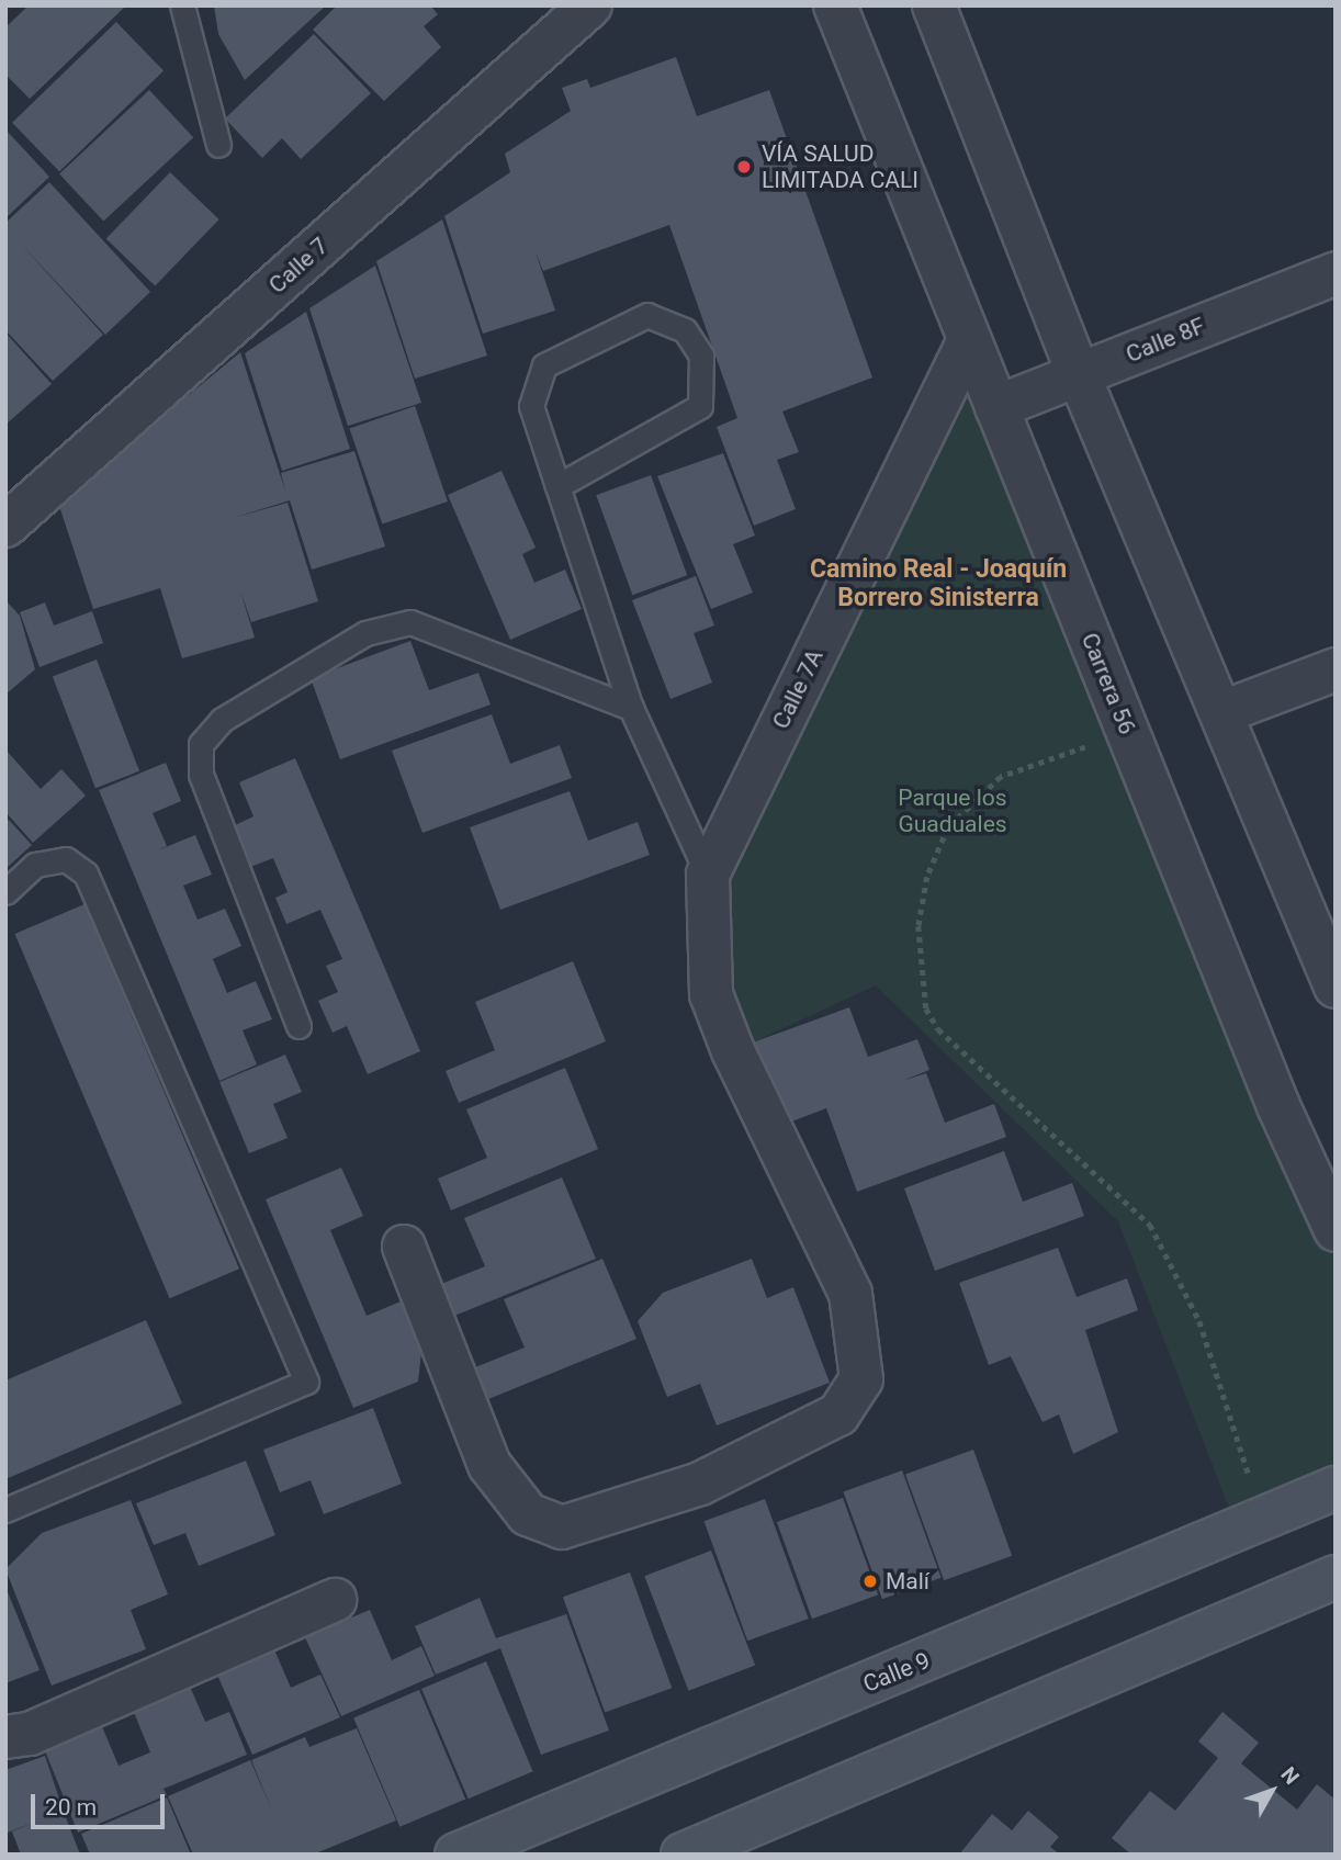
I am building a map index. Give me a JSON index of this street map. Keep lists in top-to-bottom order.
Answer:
{
  "streets": {
    "main road": ["Calle 9"],
    "street": [
      "Calle 7",
      "Calle 8F",
      "Carrera 56",
      "Calle 7A"
    ]
  },
  "crossings": [
    ["Calle 8F", "Carrera 56"],
    ["Carrera 56", "Calle 7A"]
  ],
  "districts": ["Camino Real - Joaquín Borrero Sinisterra"],
  "parks": ["Parque los Guaduales"],
  "places": ["VÍA SALUD LIMITADA CALI", "Malí"],
  "scale_bar": "20 m",
  "north": "top right"
}
